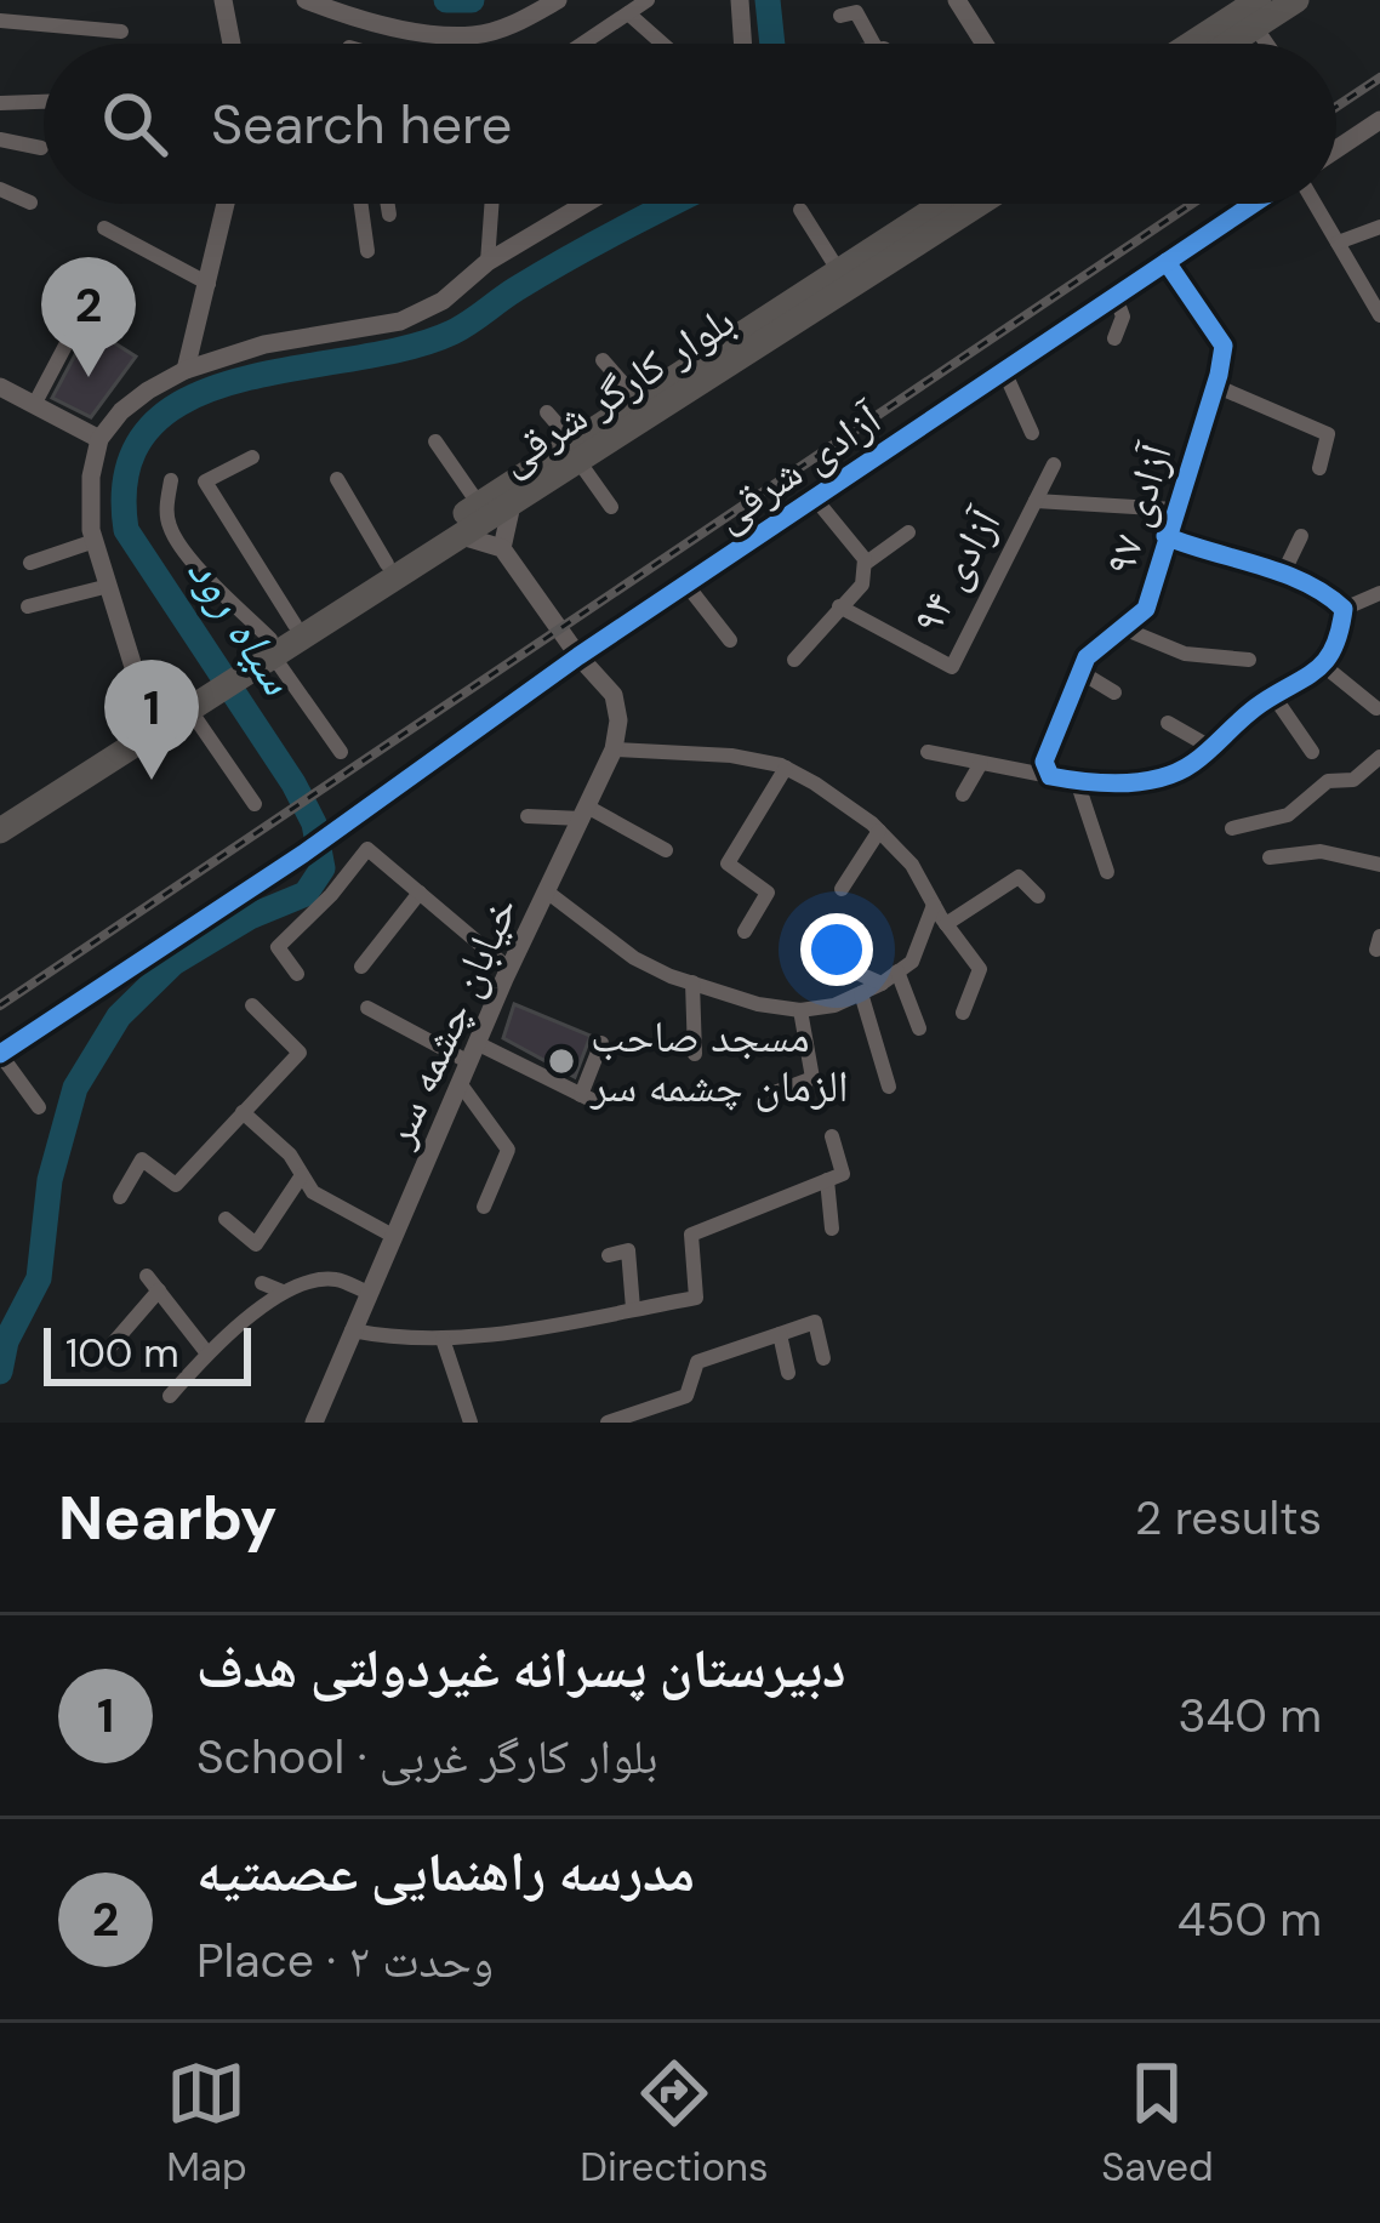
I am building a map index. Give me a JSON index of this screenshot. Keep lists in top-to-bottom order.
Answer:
{
  "streets": {
    "main road": ["بلوار کارگر شرقی"],
    "street": [
      "آزادی شرقی",
      "آزادی ۹۷",
      "آزادی ۹۴",
      "خیابان چشمه سر"
    ]
  },
  "crossings": [
    ["آزادی شرقی", "آزادی ۹۷"],
    ["آزادی ۹۷", "آزادی ۹۴"]
  ],
  "water": ["سیاه رود"],
  "places": ["مسجد صاحب الزمان چشمه سر"],
  "scale_bar": "100 m",
  "page": {
    "search": "Search here",
    "pins": ["2", "1"],
    "scale": "100 m",
    "heading": ["Nearby", "2 results"],
    "list": [
      {
        "mark": "1",
        "name": "دبیرستان پسرانه غیردولتی هدف",
        "note": "School · بلوار کارگر غربی",
        "value": "340 m"
      },
      {
        "mark": "2",
        "name": "مدرسه راهنمایی عصمتیه",
        "note": "Place · وحدت ۲",
        "value": "450 m"
      }
    ],
    "nav": ["Map", "Directions", "Saved"]
  }
}
